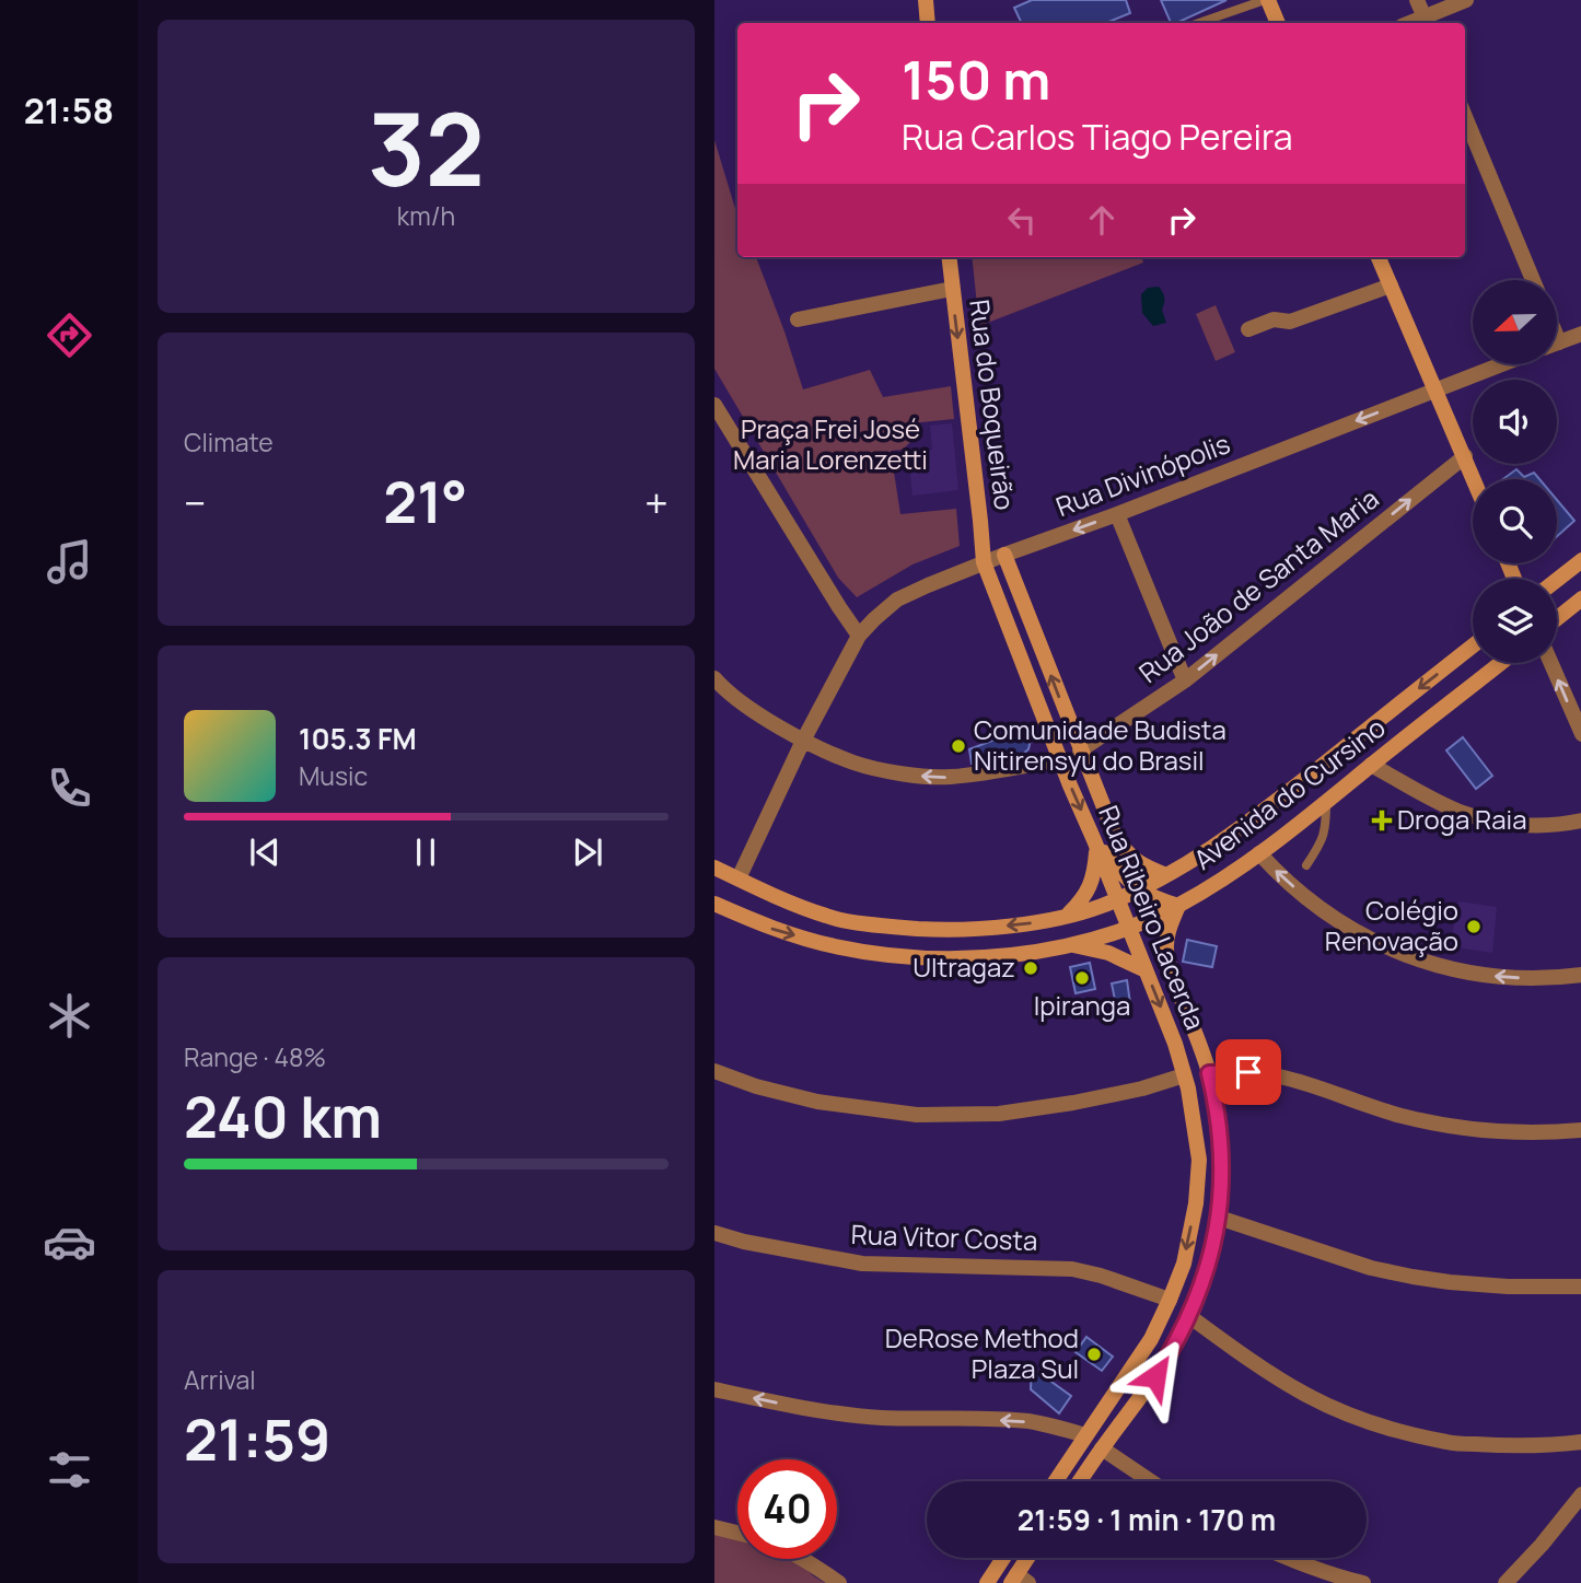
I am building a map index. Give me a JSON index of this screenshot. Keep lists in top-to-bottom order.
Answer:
{
  "streets": {
    "main road": ["Rua do Boqueirão", "Avenida do Cursino", "Rua Ribeiro Lacerda"],
    "street": ["Rua Divinópolis", "Rua João de Santa Maria", "Rua Vitor Costa"]
  },
  "crossings": [
    ["Rua do Boqueirão", "Rua Divinópolis"],
    ["Rua do Boqueirão", "Rua Ribeiro Lacerda"],
    ["Rua Divinópolis", "Avenida do Cursino"],
    ["Rua Divinópolis", "Rua Ribeiro Lacerda"],
    ["Rua João de Santa Maria", "Rua Ribeiro Lacerda"],
    ["Avenida do Cursino", "Rua Ribeiro Lacerda"],
    ["Rua Ribeiro Lacerda", "Rua Vitor Costa"]
  ],
  "one_way": ["Rua do Boqueirão", "Rua João de Santa Maria"],
  "parks": ["Praça Frei José Maria Lorenzetti"],
  "places": {
    "other": [
      "Comunidade Budista Nitirensyu do Brasil",
      "Colégio Renovação",
      "Ultragaz",
      "Ipiranga",
      "DeRose Method Plaza Sul"
    ],
    "health": ["Droga Raia"]
  },
  "north": "left",
  "page": {
    "tabs": "21:58",
    "tile": [
      ["32", "km/h"],
      "Climate",
      ["Range · 48%", "240 km"],
      ["Arrival", "21:59"]
    ],
    "turn": ["150 m", "Rua Carlos Tiago Pereira"],
    "heat": ["−", "21°", "+"],
    "song": ["105.3 FM", "Music"],
    "limit": "40",
    "trip": "21:59 · 1 min · 170 m"
  }
}
